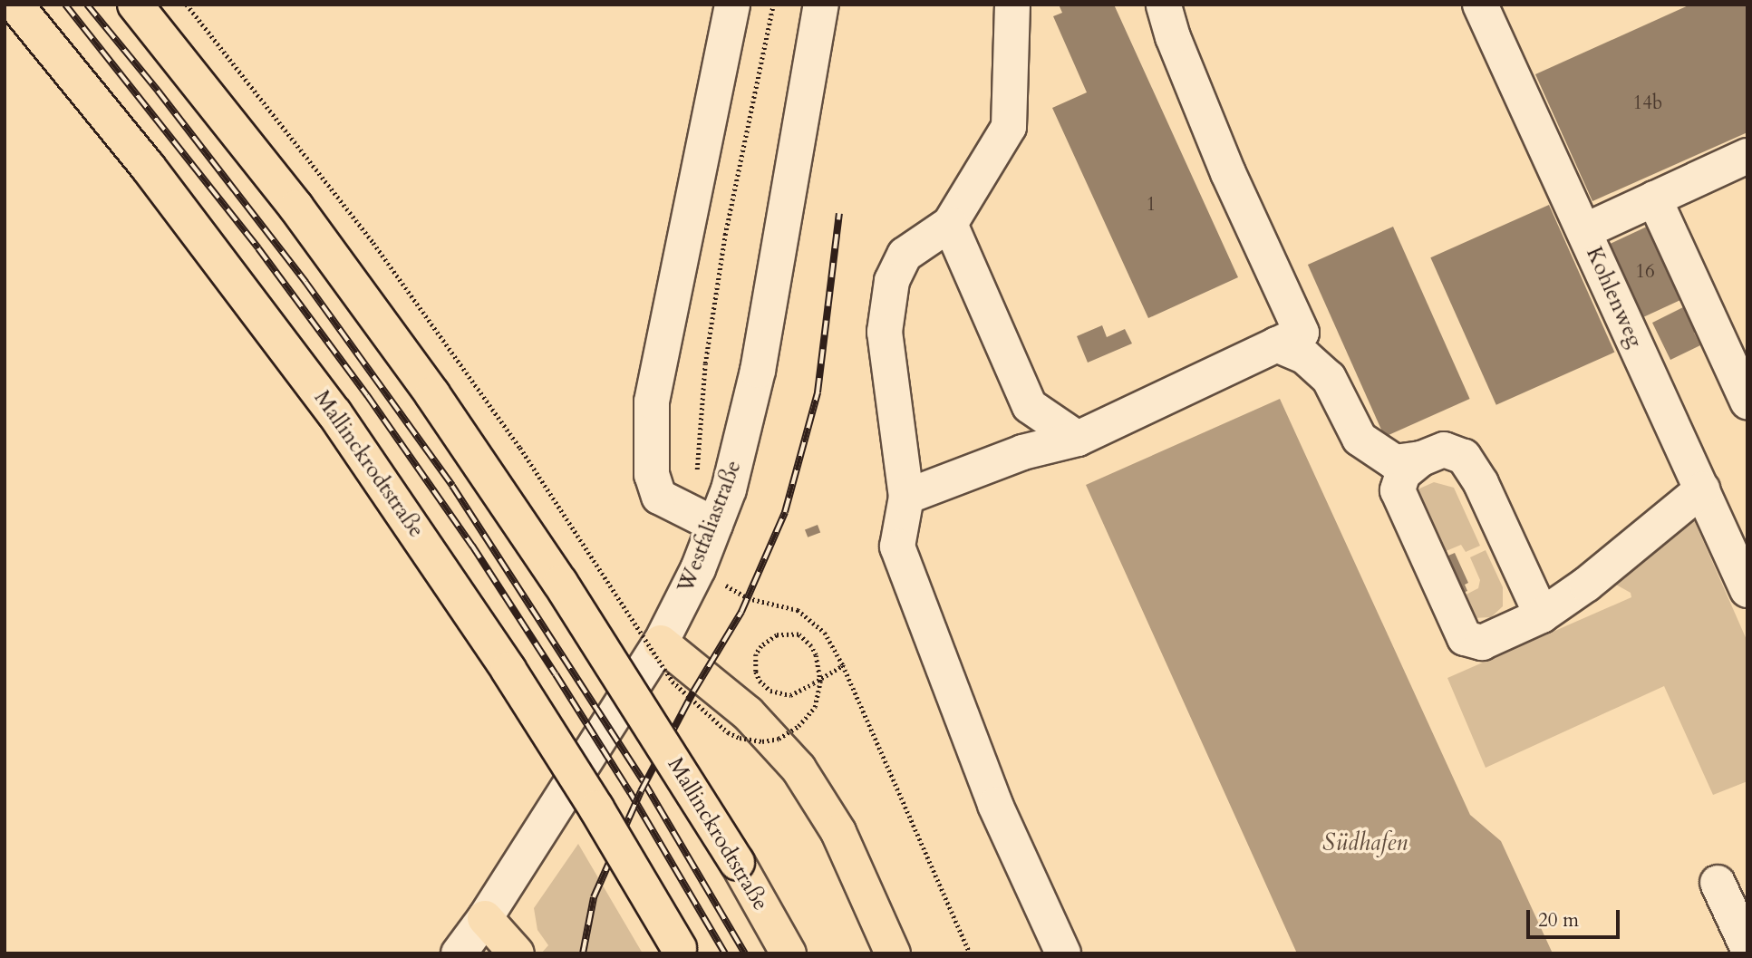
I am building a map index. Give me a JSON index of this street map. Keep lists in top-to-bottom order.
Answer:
{
  "streets": {
    "highway": ["Mallinckrodtstraße"],
    "street": ["Kohlenweg", "Westfaliastraße"]
  },
  "water": ["Südhafen"],
  "house_numbers": ["14b", "1", "16"],
  "scale_bar": "20 m"
}
